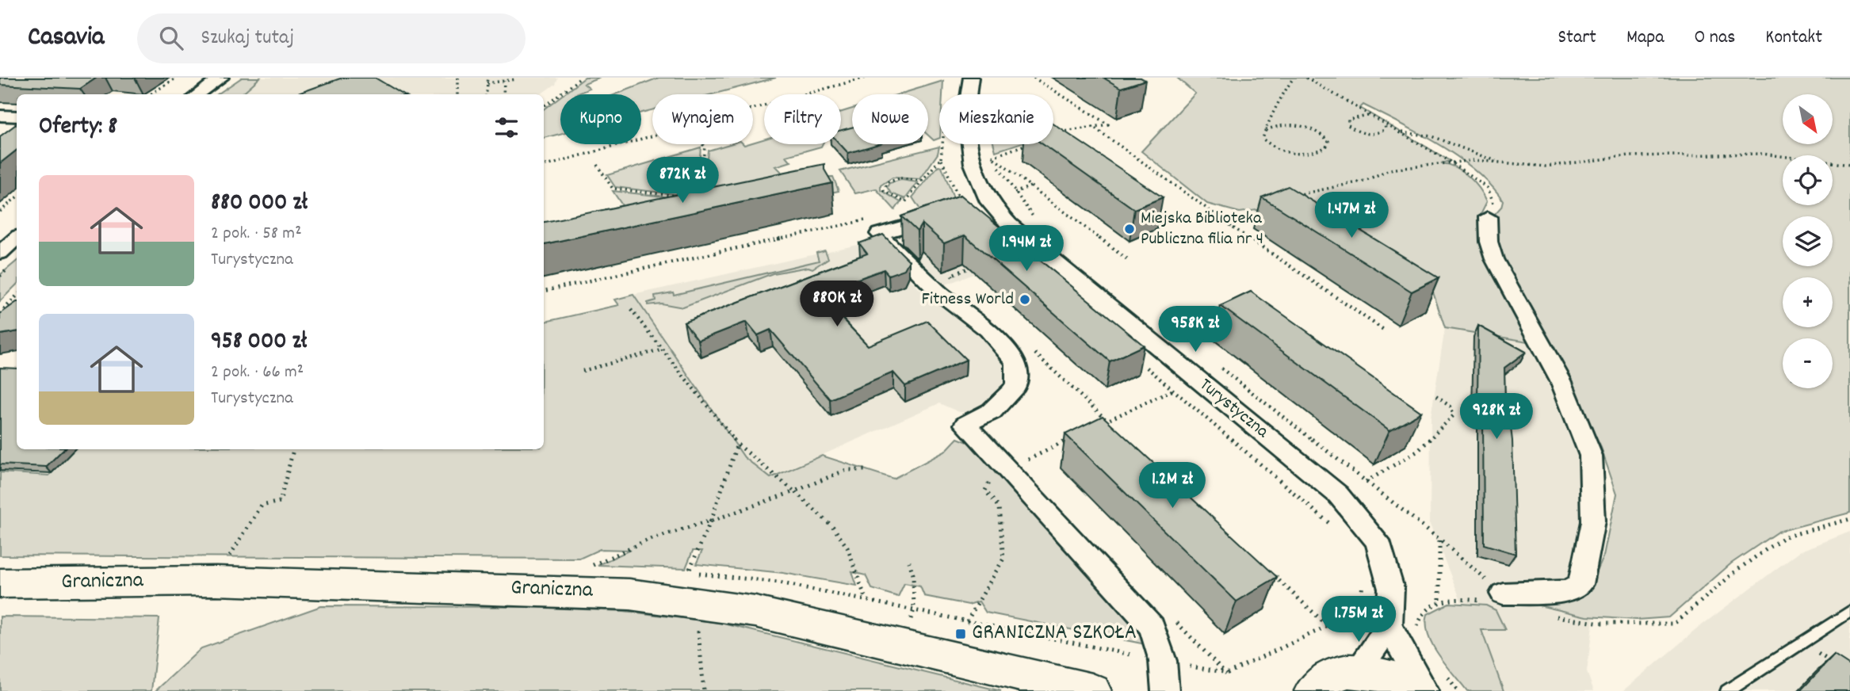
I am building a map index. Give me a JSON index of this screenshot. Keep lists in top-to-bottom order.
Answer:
{
  "streets": {
    "street": ["Turystyczna", "Graniczna"]
  },
  "places": {
    "other": ["Miejska Biblioteka Publiczna filia nr 4", "Fitness World"],
    "transit": ["GRANICZNA SZKOŁA"]
  },
  "north": "bottom right",
  "page": {
    "header": "Casavia",
    "search": "Szukaj tutaj",
    "nav": [
      "Start",
      "Mapa",
      "O nas",
      "Kontakt"
    ],
    "map_buttons": ["+", "−"],
    "chip": [
      "Kupno",
      "Wynajem",
      "Filtry",
      "Nowe",
      "Mieszkanie"
    ],
    "heading": "Oferty: 8",
    "price": [
      "872K zł",
      "1.47M zł",
      "1.94M zł",
      "880K zł",
      "958K zł",
      "928K zł",
      "1.2M zł",
      "1.75M zł"
    ],
    "list": [
      {
        "name": "880 000 zł",
        "note": "2 pok. · 58 m² · Turystyczna"
      },
      {
        "name": "958 000 zł",
        "note": "2 pok. · 66 m² · Turystyczna"
      }
    ]
  }
}
